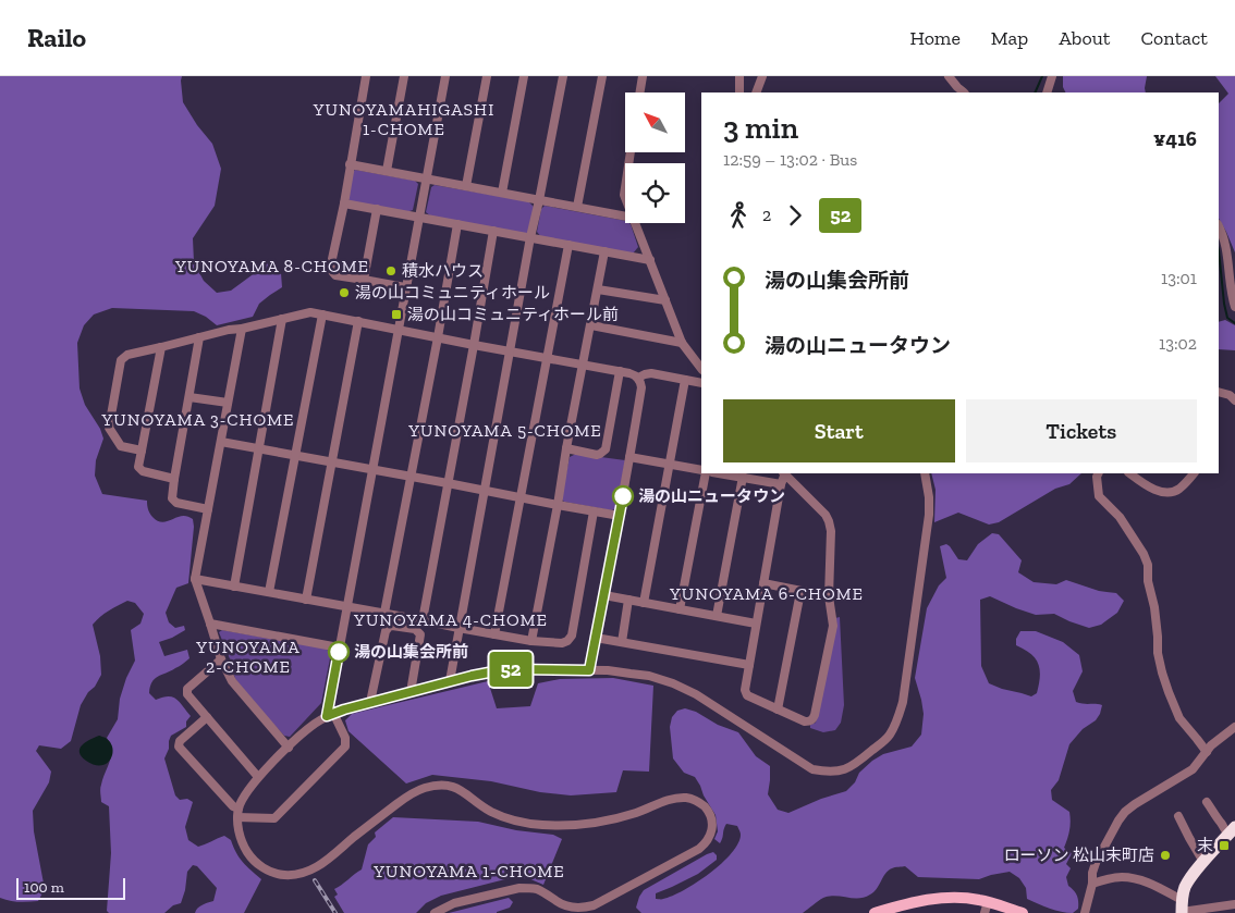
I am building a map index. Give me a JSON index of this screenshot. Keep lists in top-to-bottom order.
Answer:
{
  "districts": [
    "YUNOYAMAHIGASHI 1-CHOME",
    "YUNOYAMA 8-CHOME",
    "YUNOYAMA 3-CHOME",
    "YUNOYAMA 5-CHOME",
    "YUNOYAMA 6-CHOME",
    "YUNOYAMA 4-CHOME",
    "YUNOYAMA 2-CHOME",
    "YUNOYAMA 1-CHOME"
  ],
  "places": {
    "other": [
      "積水ハウス",
      "湯の山コミュニティホール",
      "湯の山ニュータウン",
      "湯の山集会所前",
      "ローソン 松山末町店"
    ],
    "transit": ["湯の山コミュニティホール前", "末"]
  },
  "lines": ["bus line 52"],
  "scale_bar": "100 m",
  "north": "top left",
  "page": {
    "header": "Railo",
    "nav": [
      "Home",
      "Map",
      "About",
      "Contact"
    ],
    "on_map": "52",
    "heading": ["3 min", "12:59 – 13:02 · Bus", "¥416"],
    "legs": ["2", "52"],
    "list": [
      {
        "name": "湯の山集会所前",
        "value": "13:01"
      },
      {
        "name": "湯の山ニュータウン",
        "value": "13:02"
      }
    ],
    "buttons": ["Start", "Tickets"],
    "scale": "100 m"
  }
}
